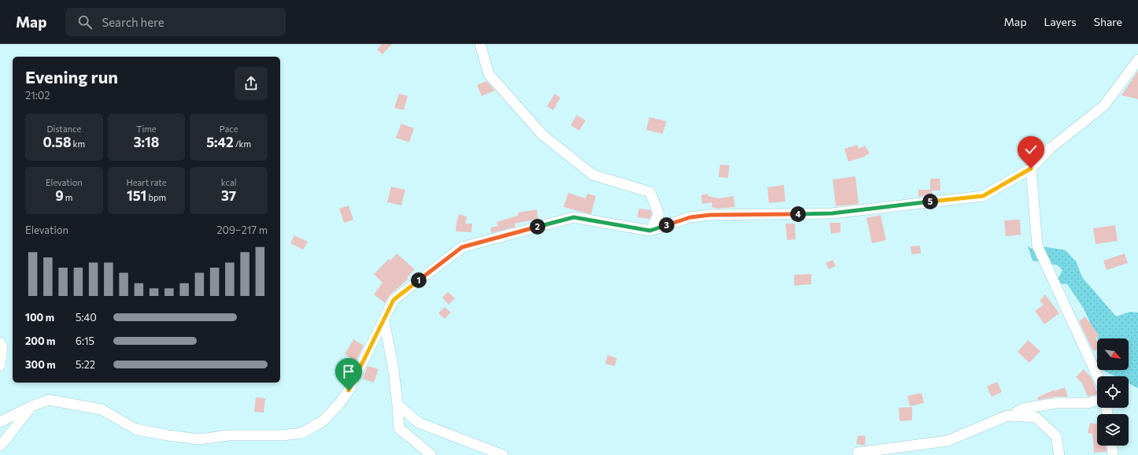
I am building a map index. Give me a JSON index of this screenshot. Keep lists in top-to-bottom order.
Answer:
{
  "north": "bottom right",
  "page": {
    "header": "Map",
    "search": "Search here",
    "nav": ["Map", "Layers", "Share"],
    "heading": ["Evening run", "21:02"],
    "stats": [
      ["Distance", "0.58 km"],
      ["Time", "3:18"],
      ["Pace", "5:42 /km"],
      ["Elevation", "9 m"],
      ["Heart rate", "151 bpm"],
      ["kcal", "37"]
    ],
    "pins": [
      "5",
      "4",
      "3",
      "2",
      "1"
    ],
    "chart": ["Elevation", "209–217 m"],
    "list": [
      {
        "name": "100 m",
        "note": "5:40"
      },
      {
        "name": "200 m",
        "note": "6:15"
      },
      {
        "name": "300 m",
        "note": "5:22"
      }
    ]
  }
}
